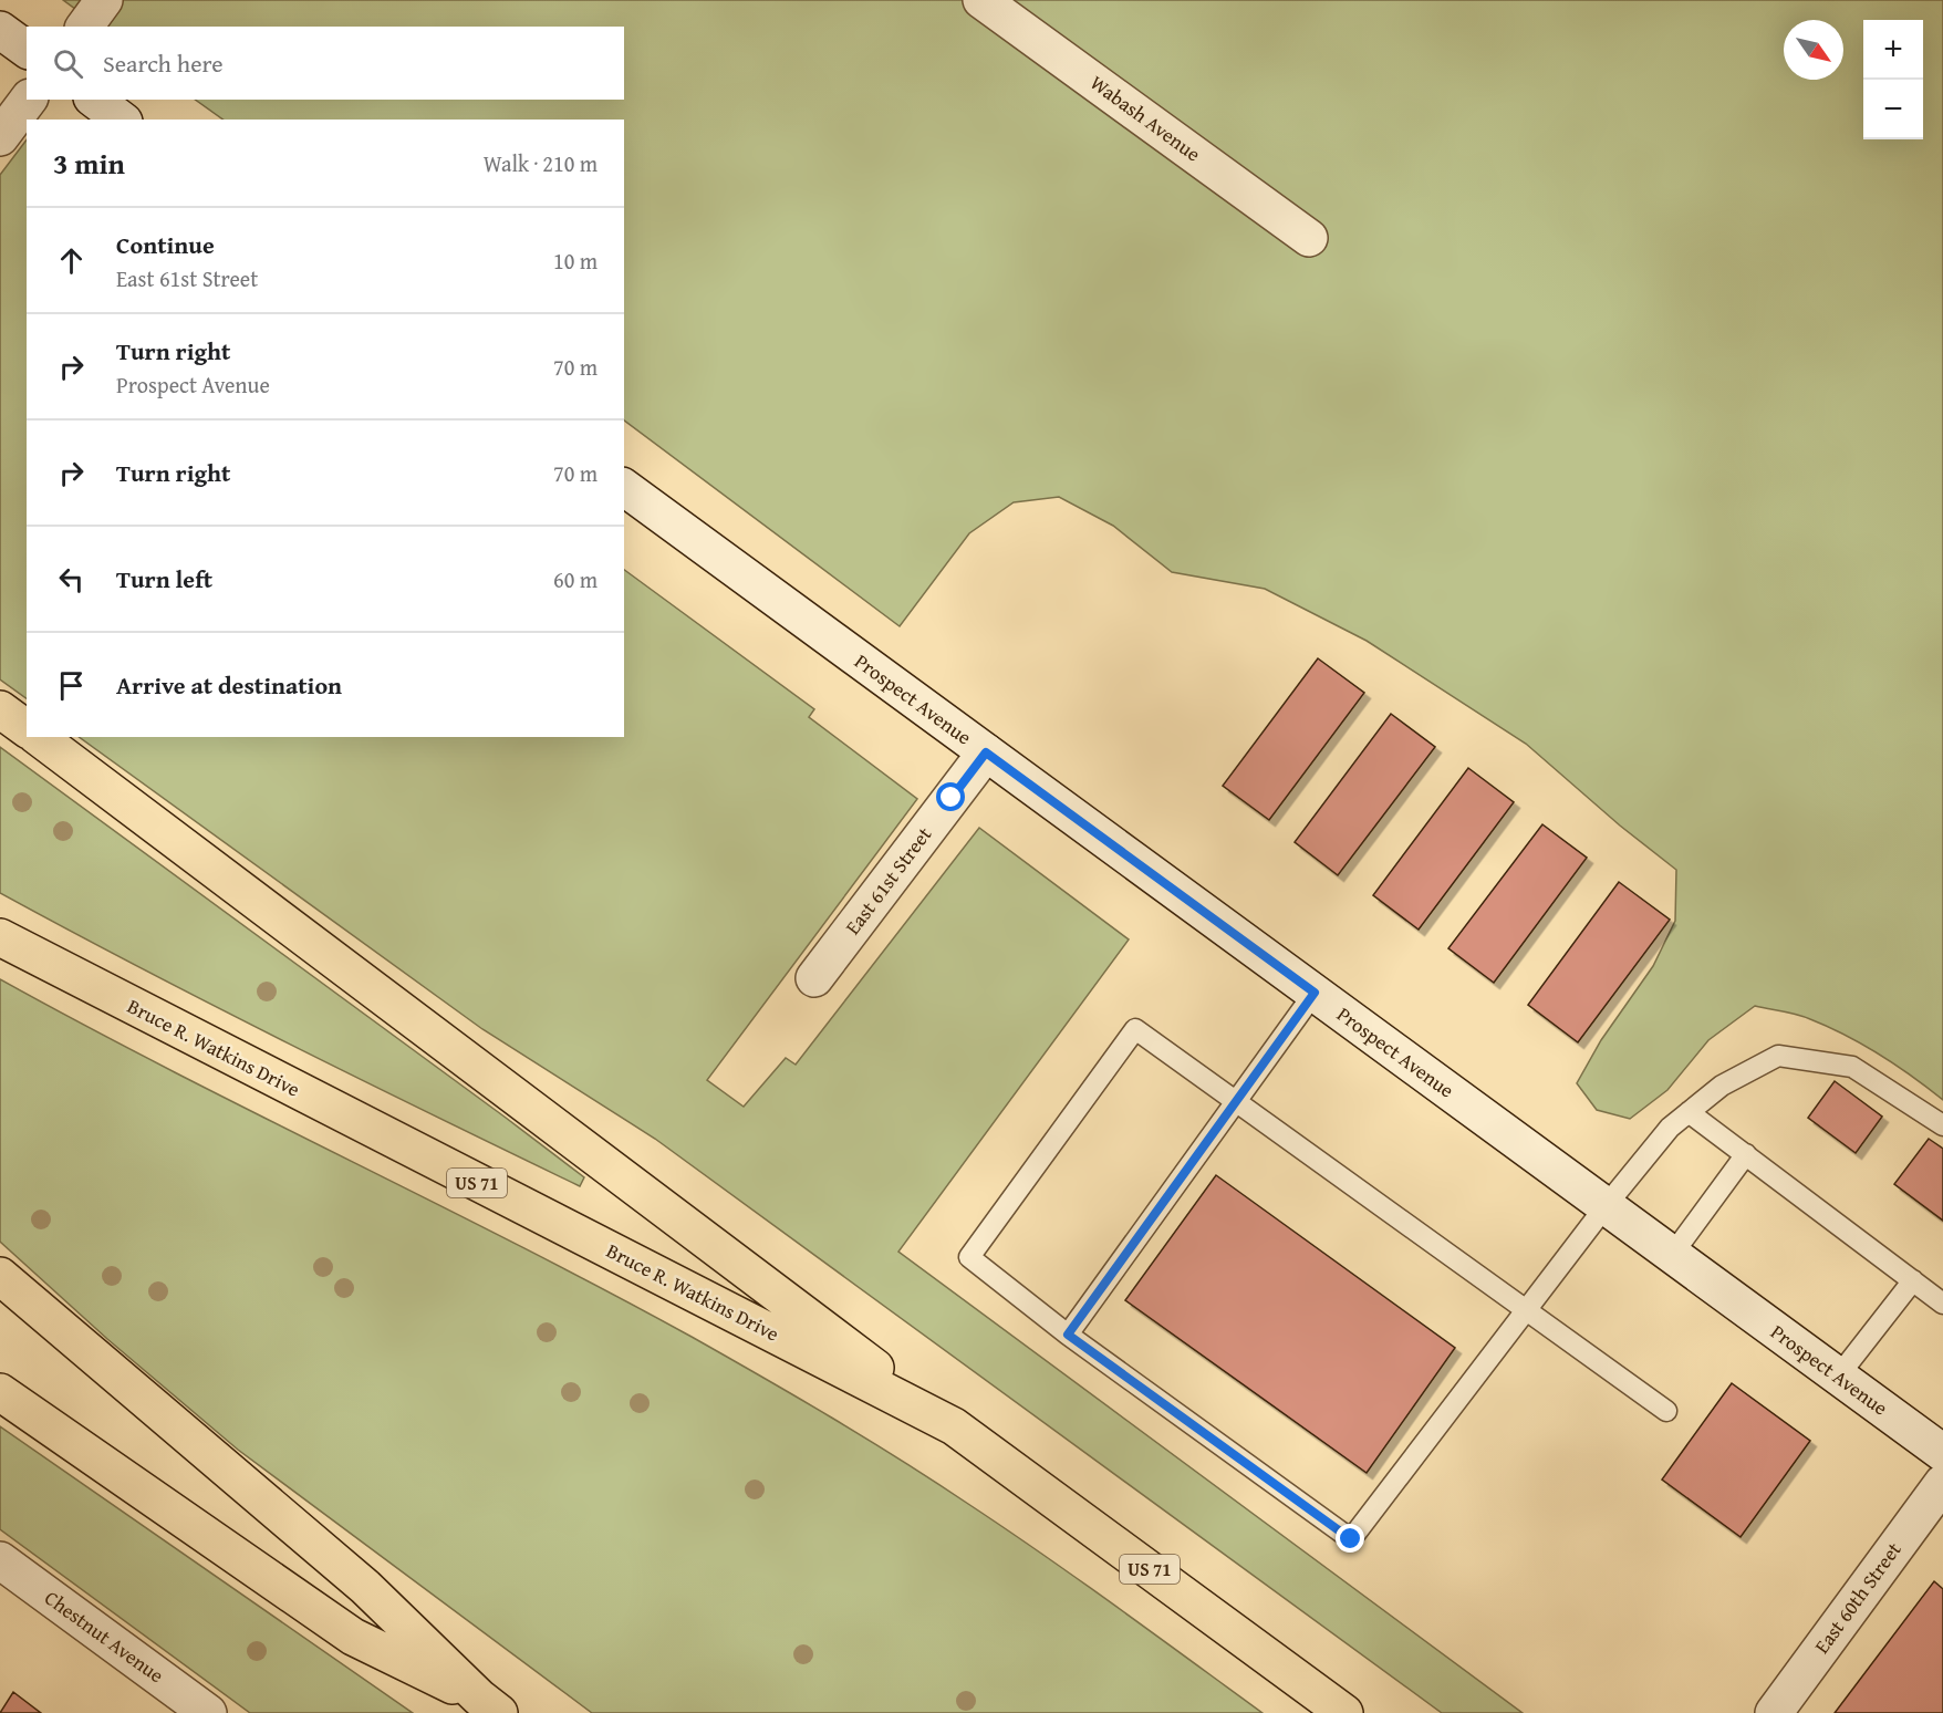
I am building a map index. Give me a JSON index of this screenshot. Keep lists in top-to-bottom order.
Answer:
{
  "streets": {
    "highway": ["Bruce R. Watkins Drive", "US 71"],
    "main road": [
      "Wabash Avenue",
      "Prospect Avenue",
      "East 61st Street",
      "East 60th Street",
      "Chestnut Avenue"
    ]
  },
  "crossings": [
    ["Prospect Avenue", "East 61st Street"]
  ],
  "north": "bottom right",
  "page": {
    "map_buttons": ["+", "−"],
    "search": "Search here",
    "heading": ["3 min", "Walk · 210 m"],
    "list": [
      ["Continue", "East 61st Street", "10 m"],
      ["Turn right", "Prospect Avenue", "70 m"],
      ["Turn right", "70 m"],
      ["Turn left", "60 m"],
      "Arrive at destination"
    ]
  }
}
